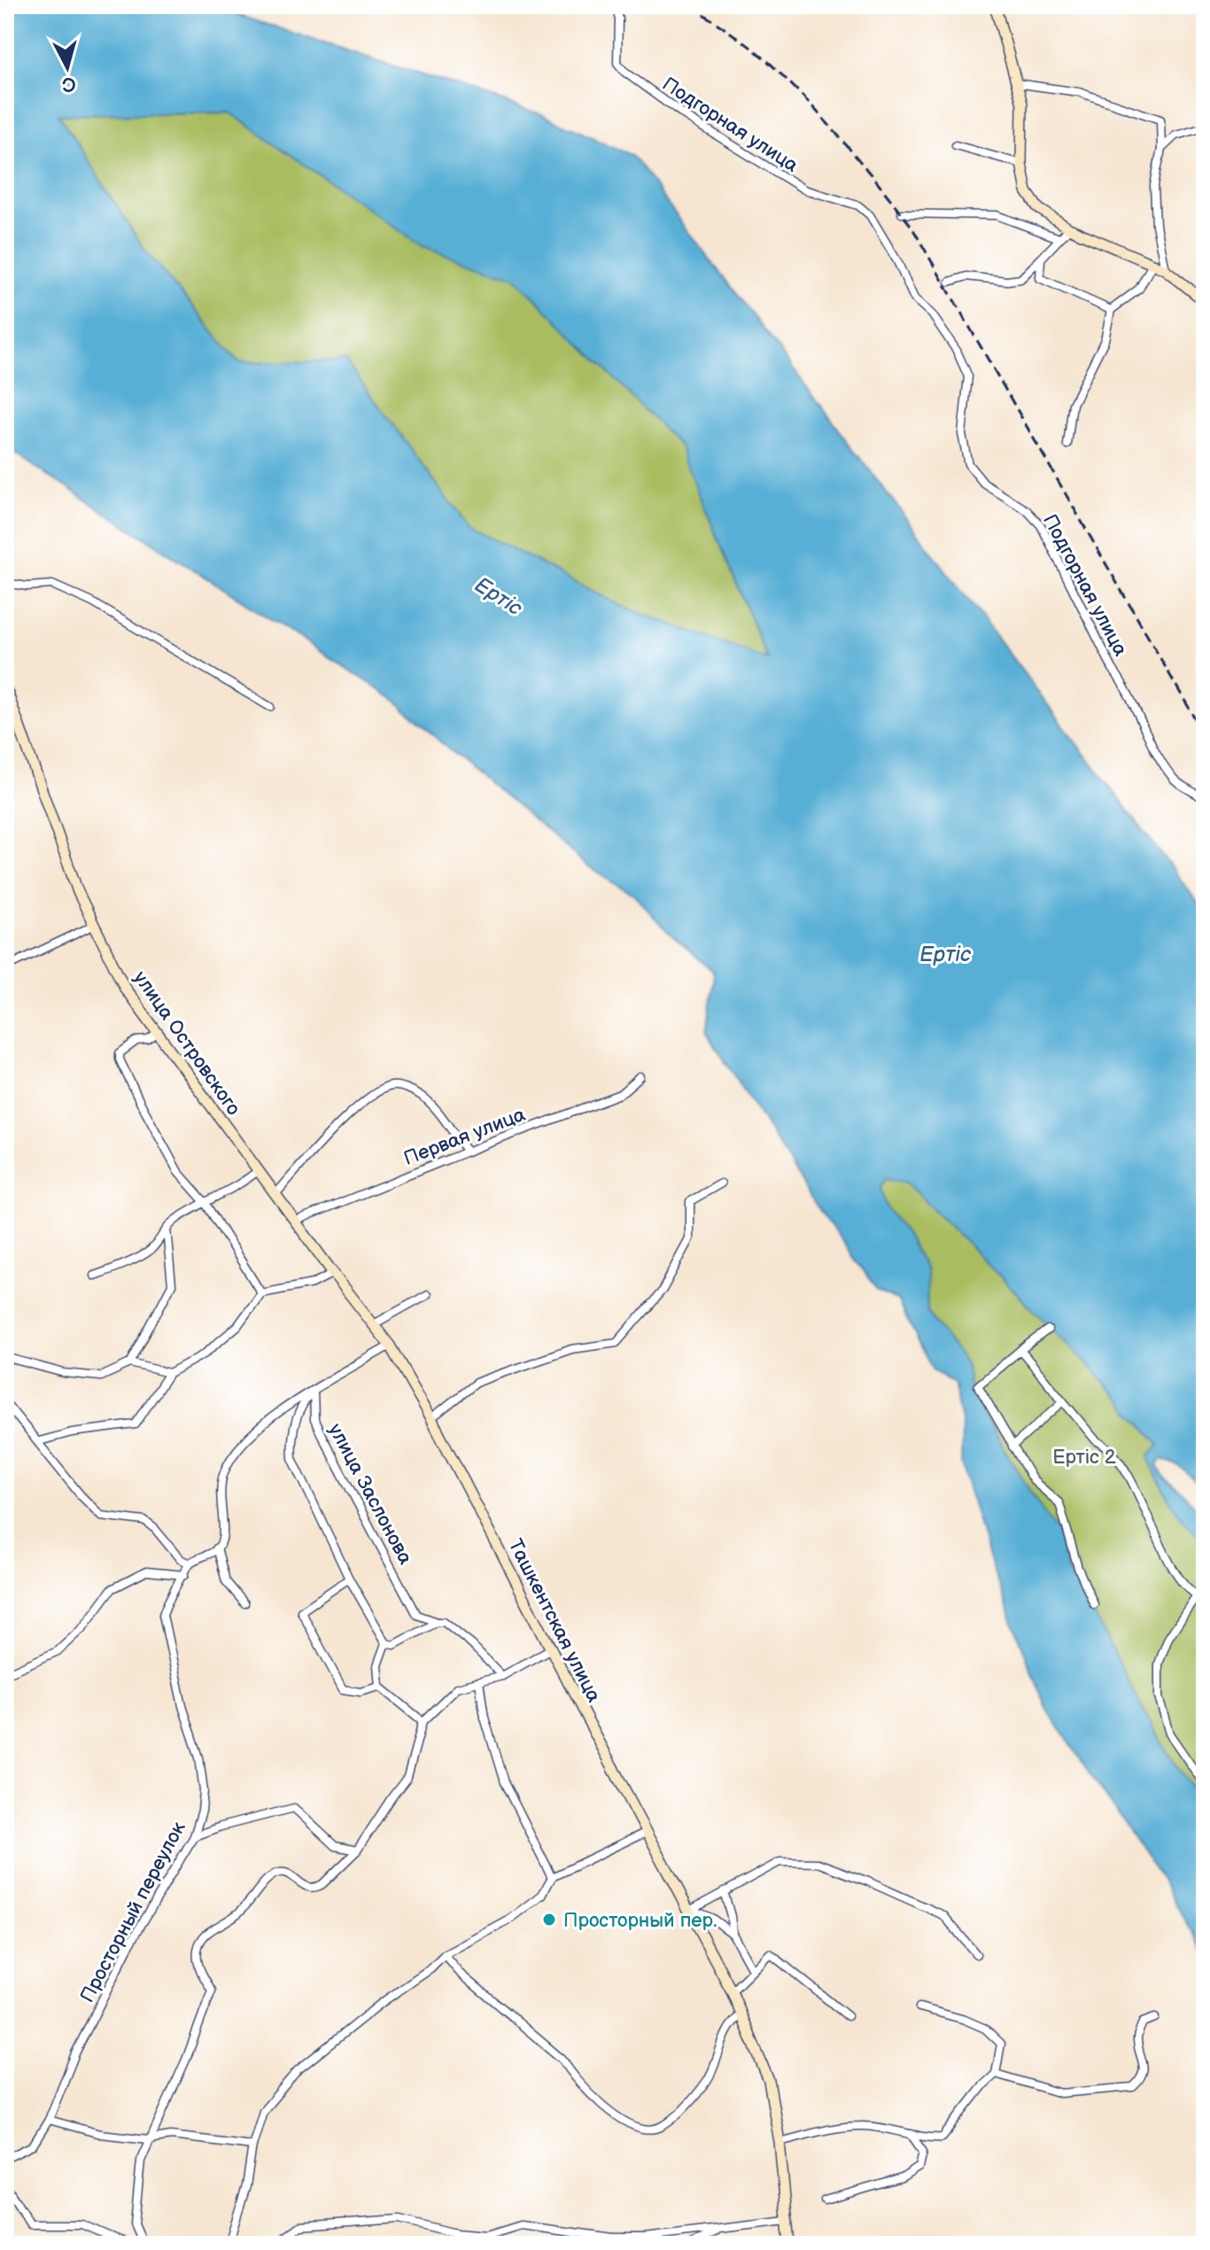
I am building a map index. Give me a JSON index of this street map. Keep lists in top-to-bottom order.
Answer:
{
  "streets": {
    "main road": ["улица Островского", "Ташкентская улица"],
    "street": [
      "Подгорная улица",
      "Первая улица",
      "улица Заслонова",
      "Просторный переулок"
    ]
  },
  "crossings": [
    ["улица Островского", "Первая улица"],
    ["улица Островского", "Ташкентская улица"]
  ],
  "water": ["Ертіс"],
  "parks": ["Ертіс 2"],
  "places": ["Просторный пер."],
  "north": "bottom"
}
